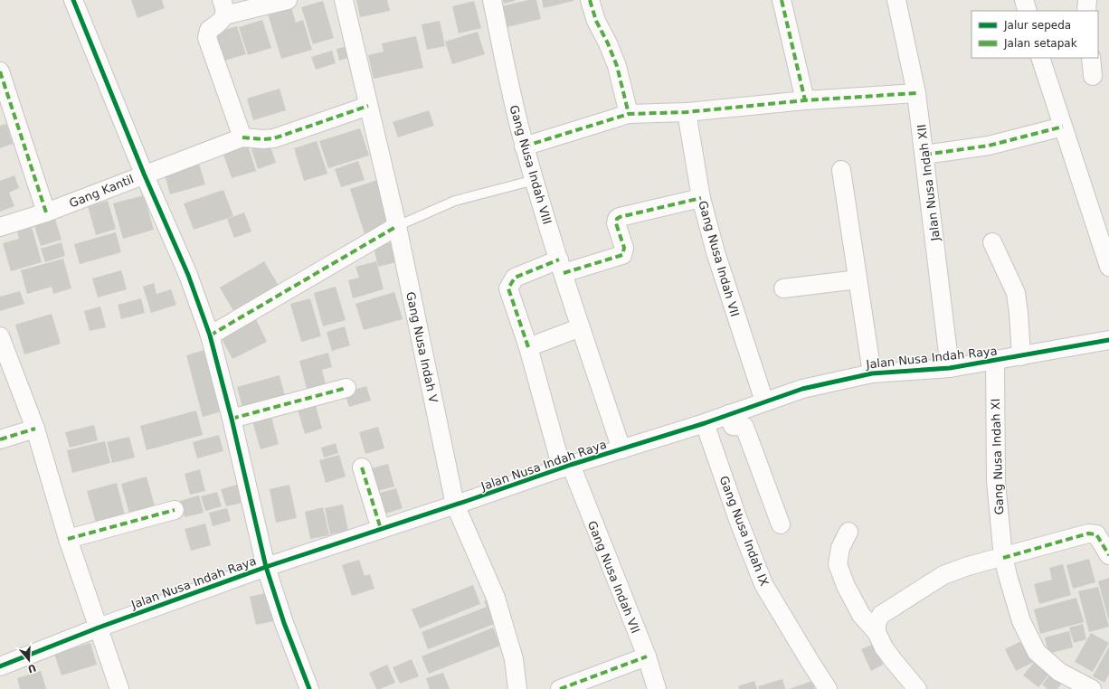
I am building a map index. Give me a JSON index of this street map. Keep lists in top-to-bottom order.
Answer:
{
  "streets": {
    "street": [
      "Gang Nusa Indah VIII",
      "Jalan Nusa Indah XII",
      "Gang Kantil",
      "Gang Nusa Indah VII",
      "Gang Nusa Indah V",
      "Jalan Nusa Indah Raya",
      "Gang Nusa Indah XI",
      "Gang Nusa Indah IX"
    ]
  },
  "crossings": [
    ["Gang Nusa Indah VIII", "Jalan Nusa Indah Raya"],
    ["Jalan Nusa Indah XII", "Jalan Nusa Indah Raya"],
    ["Gang Nusa Indah VII", "Jalan Nusa Indah Raya"],
    ["Gang Nusa Indah V", "Jalan Nusa Indah Raya"],
    ["Jalan Nusa Indah Raya", "Gang Nusa Indah XI"],
    ["Jalan Nusa Indah Raya", "Gang Nusa Indah IX"]
  ],
  "legend": ["Jalur sepeda", "Jalan setapak"],
  "north": "bottom"
}
